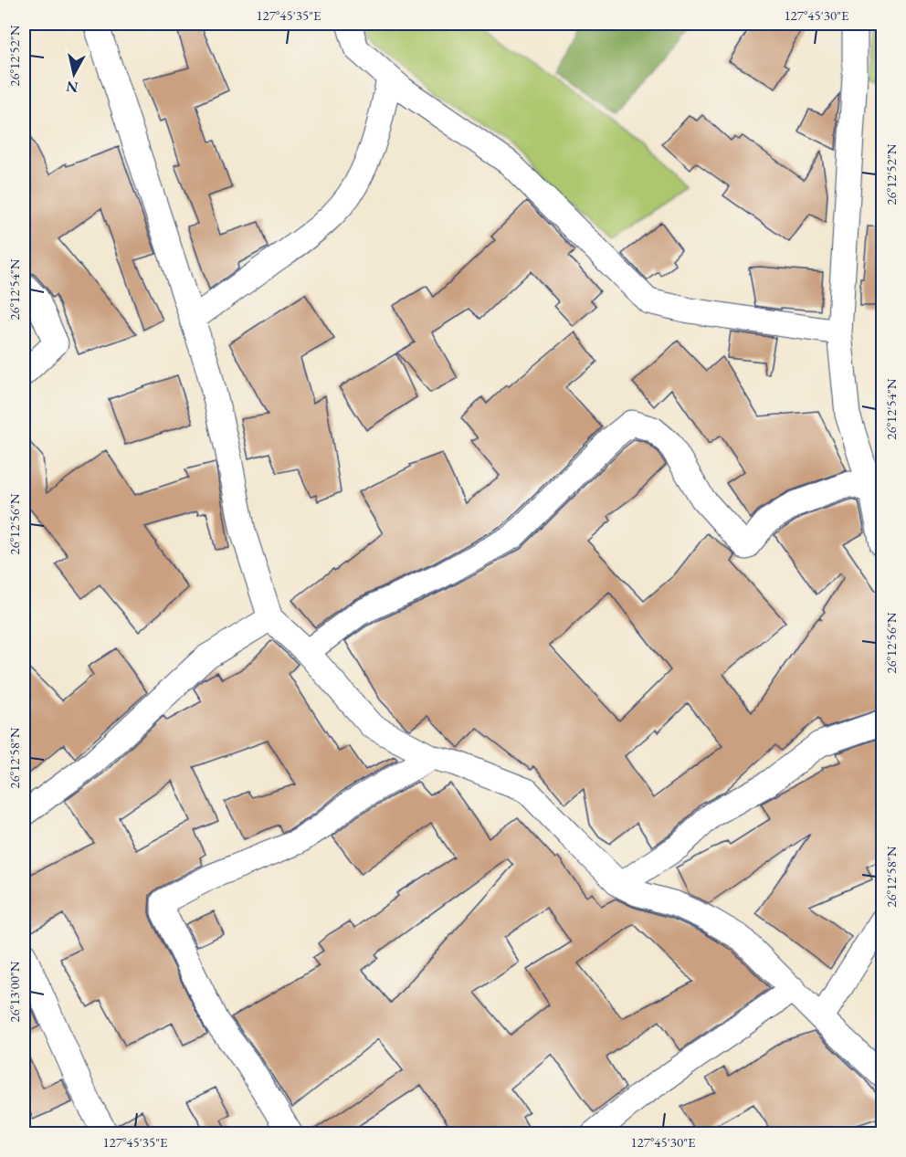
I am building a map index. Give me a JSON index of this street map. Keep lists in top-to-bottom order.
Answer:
{
  "north": "bottom",
  "coordinates": [
    "127°45'35\"E",
    "127°45'30\"E",
    "26°12'52\"N",
    "26°12'54\"N",
    "26°12'56\"N",
    "26°12'58\"N",
    "26°13'00\"N"
  ]
}
